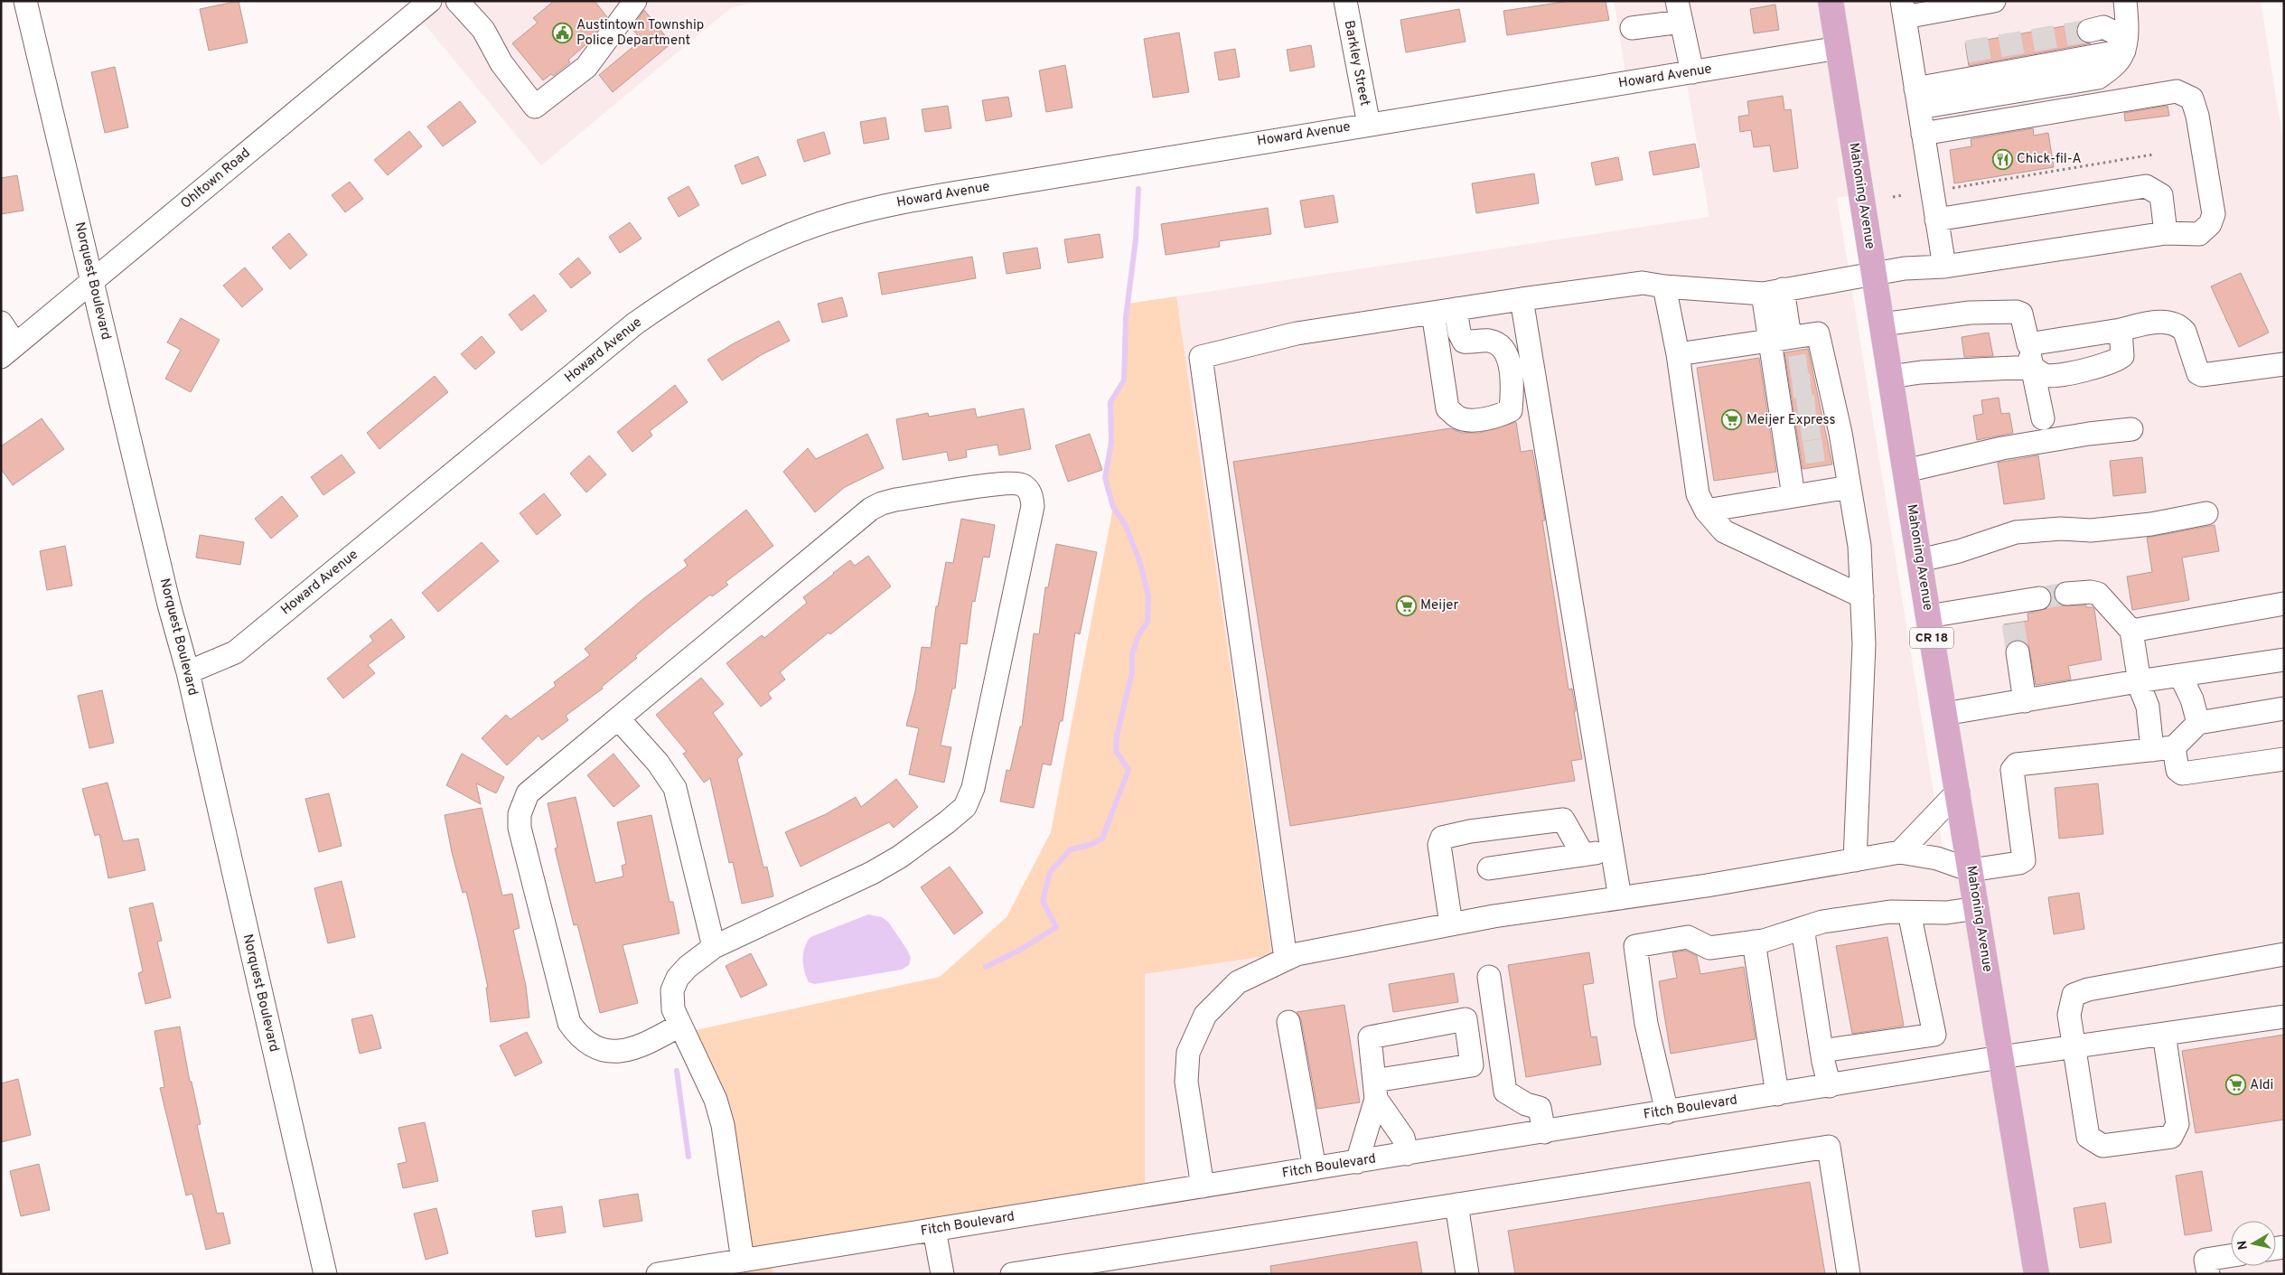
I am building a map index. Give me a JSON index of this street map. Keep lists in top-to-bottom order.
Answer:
{
  "streets": {
    "main road": ["Mahoning Avenue", "CR 18"],
    "street": [
      "Barkley Street",
      "Howard Avenue",
      "Ohltown Road",
      "Norquest Boulevard",
      "Fitch Boulevard"
    ]
  },
  "crossings": [
    ["Barkley Street", "Howard Avenue"],
    ["Howard Avenue", "Mahoning Avenue"],
    ["Howard Avenue", "Norquest Boulevard"],
    ["Ohltown Road", "Norquest Boulevard"],
    ["Mahoning Avenue", "Fitch Boulevard"]
  ],
  "places": {
    "public building": ["Austintown Township Police Department"],
    "restaurant": ["Chick-fil-A"],
    "supermarket": ["Meijer Express", "Meijer", "Aldi"]
  },
  "north": "left"
}
